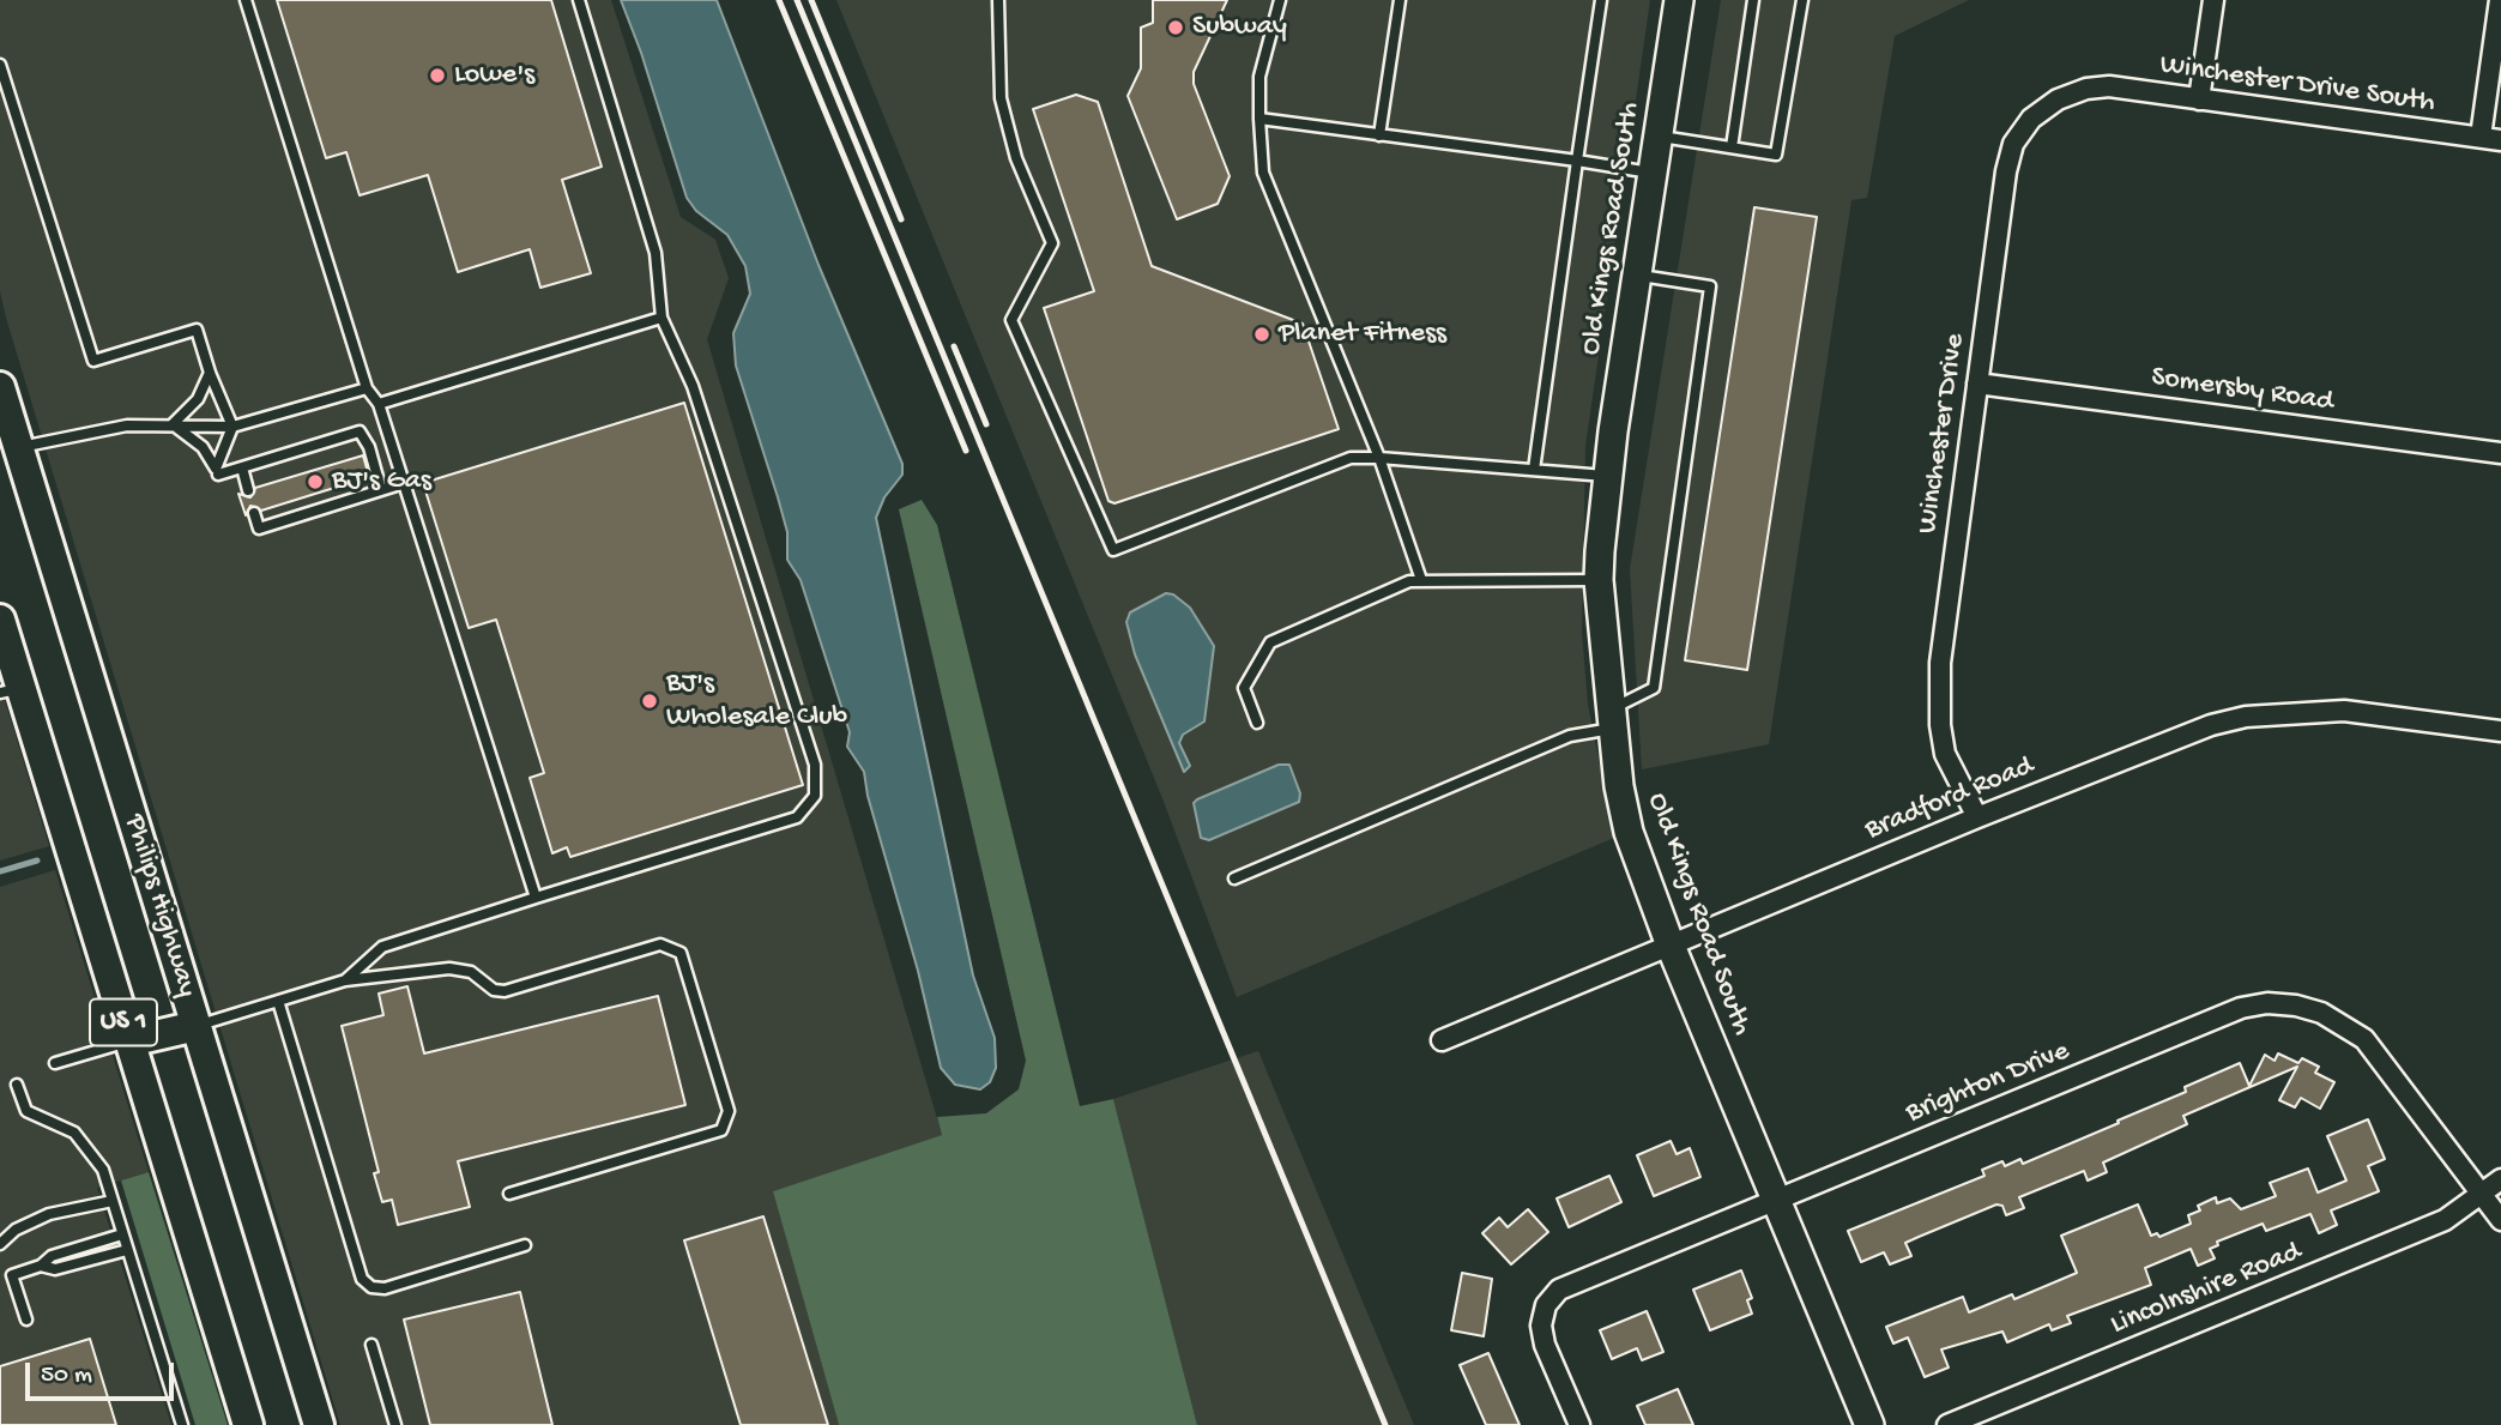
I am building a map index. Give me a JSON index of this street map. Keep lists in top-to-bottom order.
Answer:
{
  "streets": {
    "main road": ["Philips Highway", "US 1"],
    "street": [
      "Winchester Drive South",
      "Old Kings Road South",
      "Somersby Road",
      "Winchester Drive",
      "Bradford Road",
      "Brighton Drive",
      "Lincolnshire Road"
    ]
  },
  "crossings": [
    ["Winchester Drive South", "Winchester Drive"],
    ["Old Kings Road South", "Bradford Road"],
    ["Old Kings Road South", "Brighton Drive"],
    ["Somersby Road", "Winchester Drive"],
    ["Winchester Drive", "Bradford Road"],
    ["Brighton Drive", "Lincolnshire Road"]
  ],
  "places": [
    "Subway",
    "Lowe's",
    "Planet Fitness",
    "BJ's Gas",
    "BJ's Wholesale Club"
  ],
  "scale_bar": "50 m"
}
